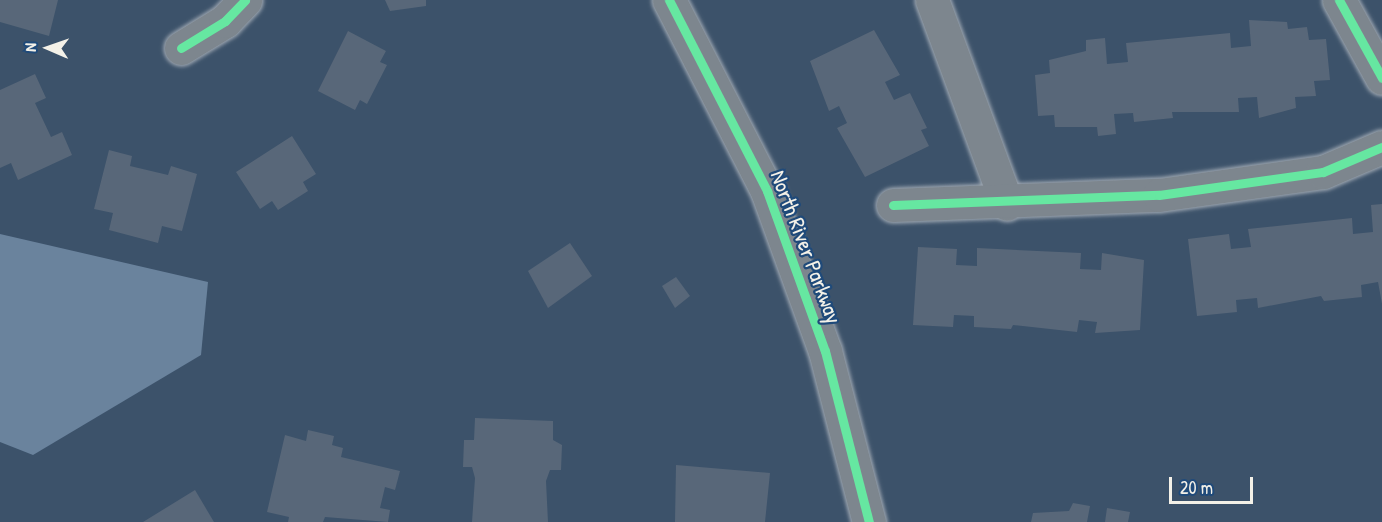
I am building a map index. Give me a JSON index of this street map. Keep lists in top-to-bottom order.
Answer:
{
  "streets": {
    "street": ["North River Parkway"]
  },
  "scale_bar": "20 m",
  "north": "left"
}
